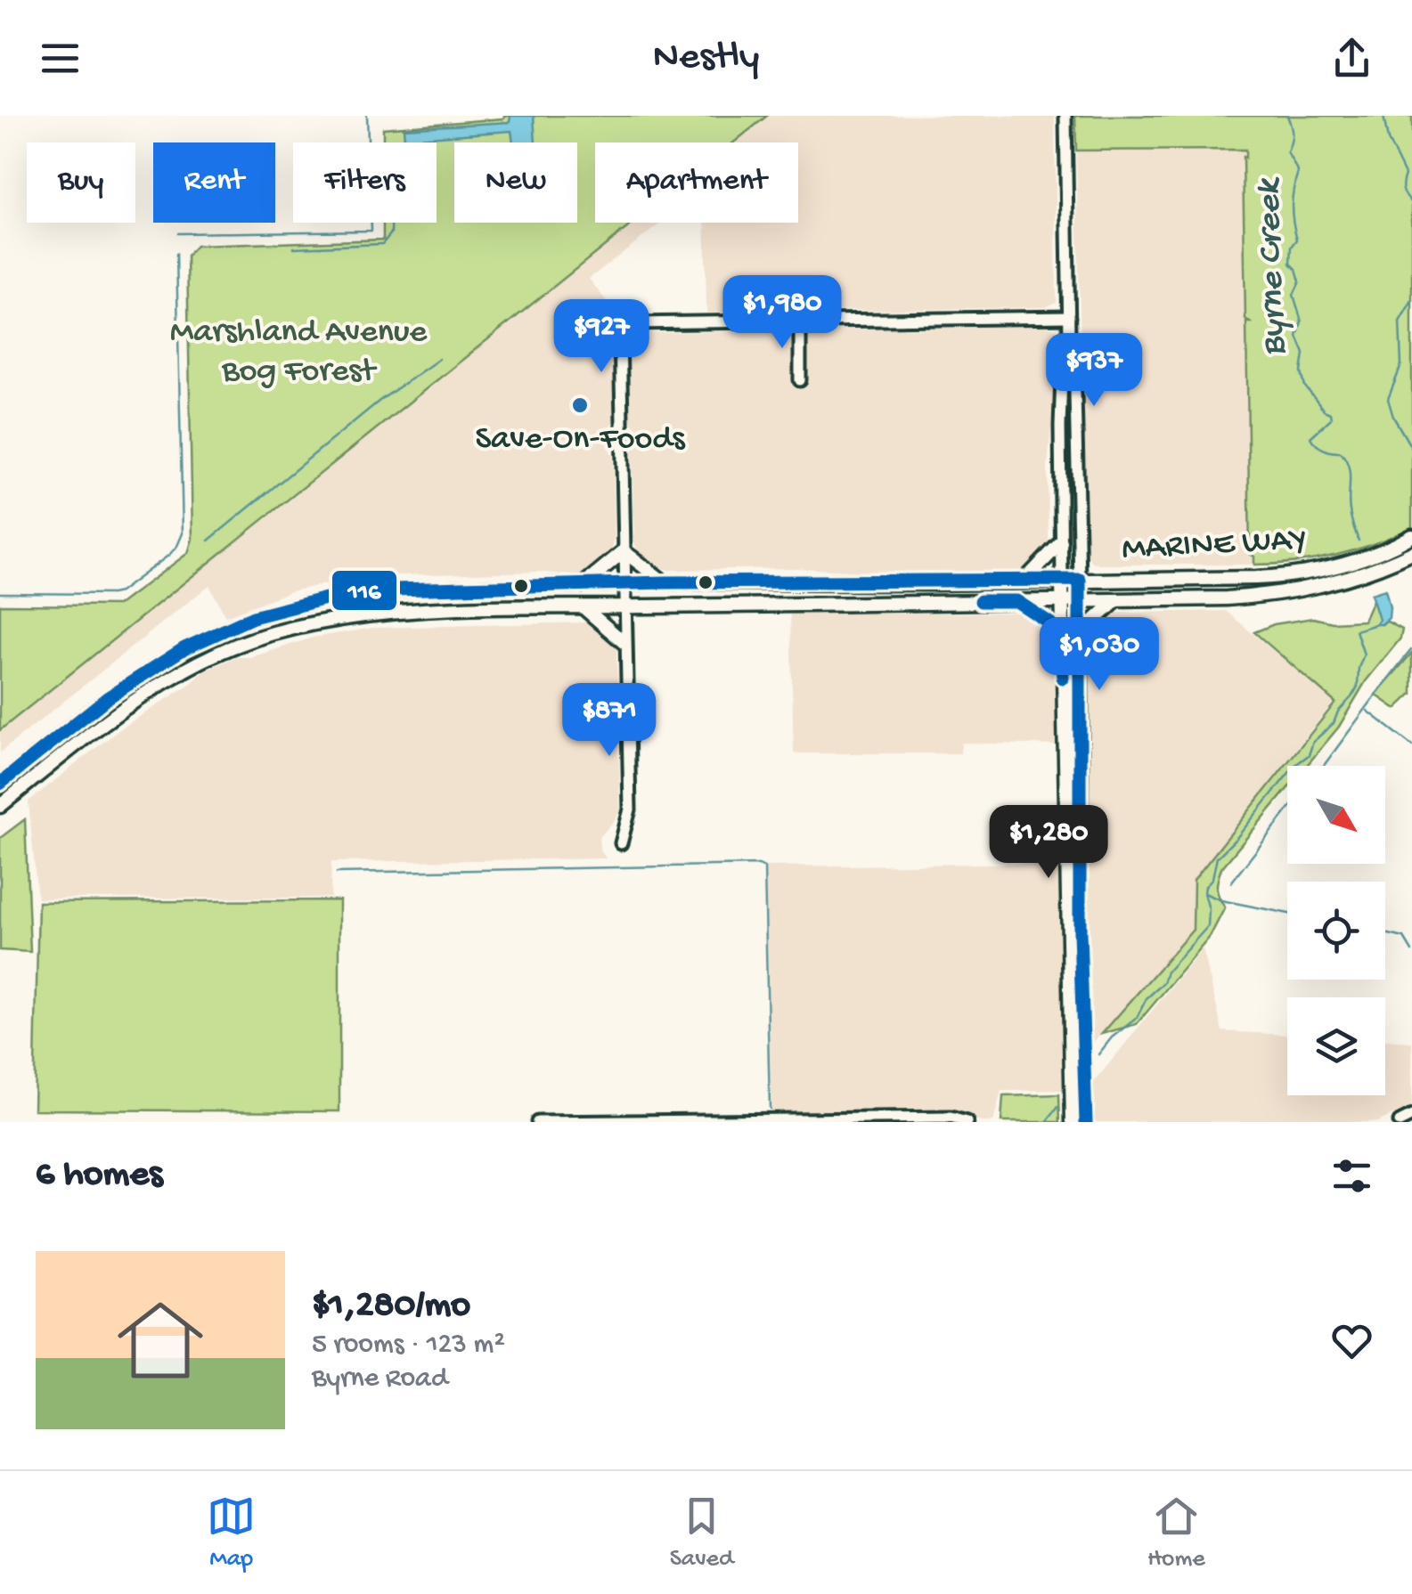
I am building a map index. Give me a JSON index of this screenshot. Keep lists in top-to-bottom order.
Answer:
{
  "streets": {
    "main road": ["MARINE WAY"]
  },
  "water": ["Byrne Creek"],
  "parks": ["Marshland Avenue Bog Forest"],
  "places": ["Save-On-Foods"],
  "lines": ["transit line 116"],
  "north": "bottom right",
  "page": {
    "header": "Nestly",
    "chip": [
      "Buy",
      "Rent",
      "Filters",
      "New",
      "Apartment"
    ],
    "price": [
      "$1,980",
      "$927",
      "$937",
      "$1,030",
      "$871",
      "$1,280"
    ],
    "heading": "6 homes",
    "list": [
      {
        "name": "$1,280/mo",
        "note": "5 rooms · 123 m² · Byrne Road"
      }
    ],
    "tabs": ["Map", "Saved", "Home"]
  }
}
